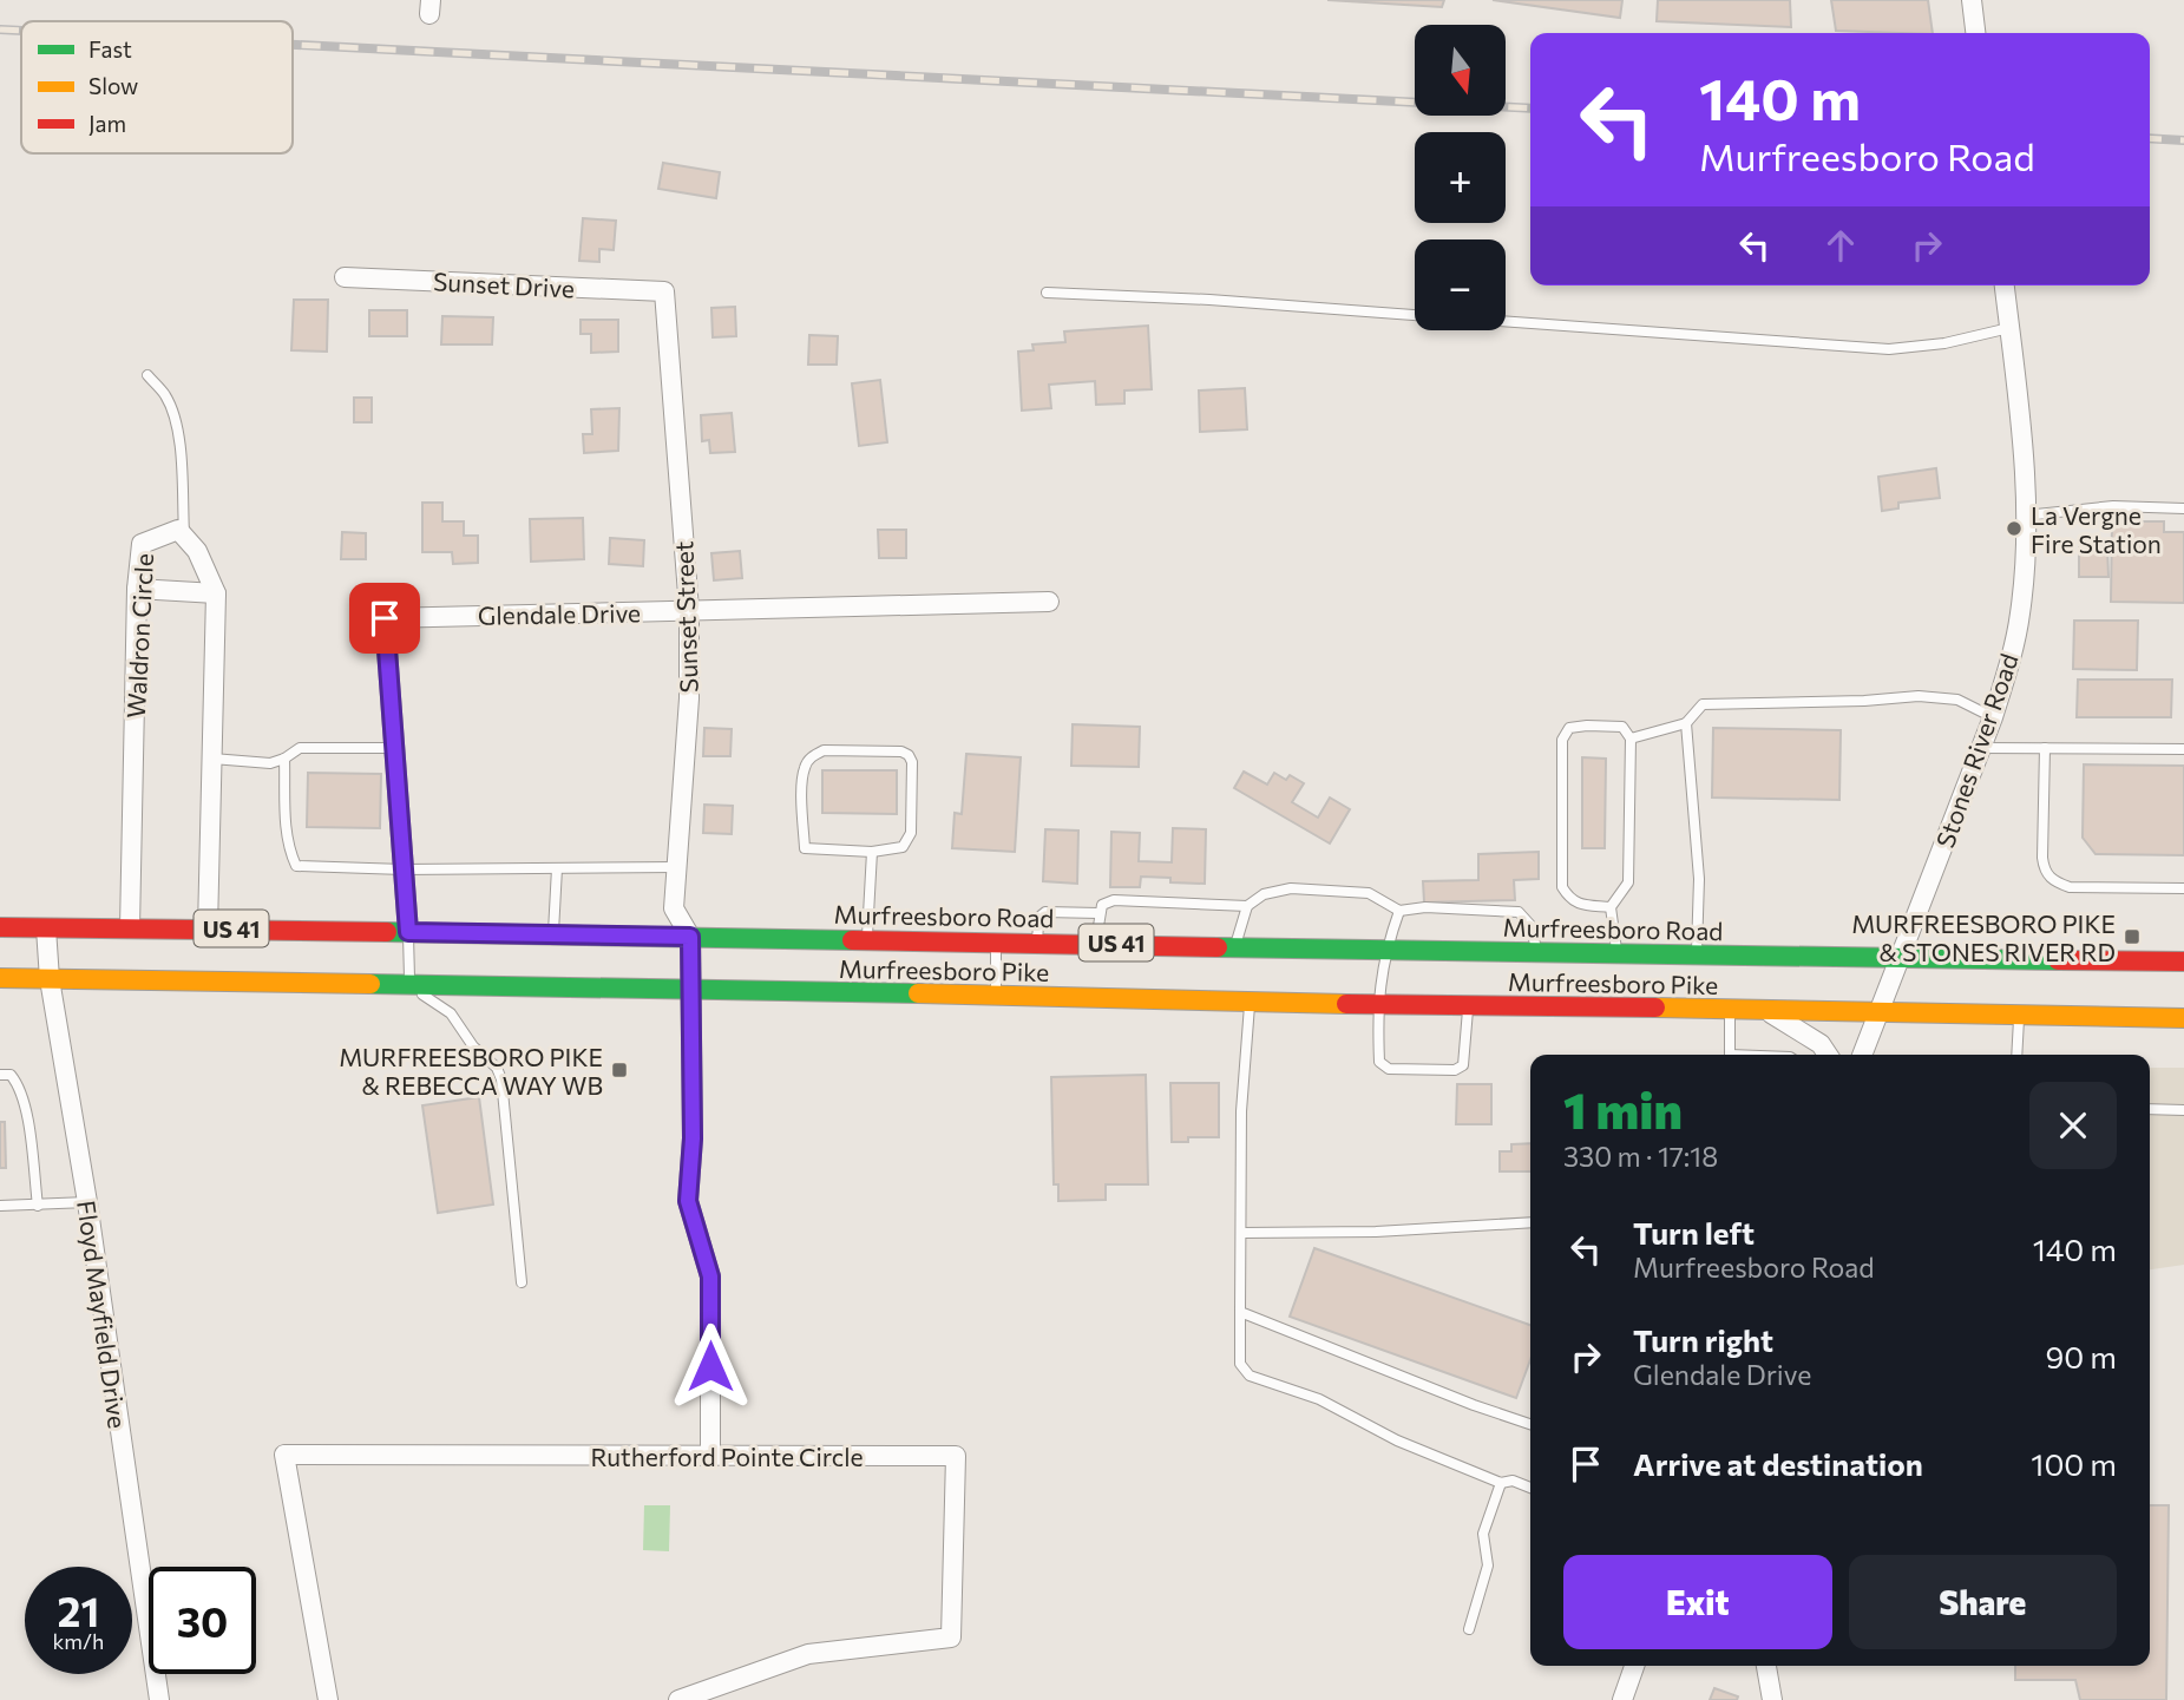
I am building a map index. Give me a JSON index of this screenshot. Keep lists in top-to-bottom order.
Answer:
{
  "streets": {
    "main road": ["Murfreesboro Road", "US 41", "Murfreesboro Pike"],
    "street": [
      "Sunset Drive",
      "Glendale Drive",
      "Sunset Street",
      "Waldron Circle",
      "Stones River Road",
      "Floyd Mayfield Drive",
      "Rutherford Pointe Circle"
    ]
  },
  "crossings": [
    ["Sunset Drive", "Sunset Street"],
    ["Glendale Drive", "Sunset Street"],
    ["Glendale Drive", "Murfreesboro Road"],
    ["Sunset Street", "Murfreesboro Road"],
    ["Waldron Circle", "Murfreesboro Road"],
    ["Stones River Road", "Murfreesboro Road"],
    ["Stones River Road", "Murfreesboro Pike"],
    ["Murfreesboro Road", "Floyd Mayfield Drive"],
    ["Murfreesboro Pike", "Floyd Mayfield Drive"]
  ],
  "places": {
    "other": ["La Vergne Fire Station"],
    "transit": ["MURFREESBORO PIKE & STONES RIVER RD", "MURFREESBORO PIKE & REBECCA WAY WB"]
  },
  "legend": ["Fast", "Slow", "Jam"],
  "north": "bottom",
  "page": {
    "map_buttons": ["+", "−"],
    "turn": ["140 m", "Murfreesboro Road"],
    "heading": ["1 min", "330 m · 17:18"],
    "list": [
      {
        "name": "Turn left",
        "note": "Murfreesboro Road",
        "value": "140 m"
      },
      {
        "name": "Turn right",
        "note": "Glendale Drive",
        "value": "90 m"
      },
      {
        "name": "Arrive at destination",
        "value": "100 m"
      }
    ],
    "buttons": ["Exit", "Share"],
    "speed": "21 km/h",
    "limit": "30"
  }
}
